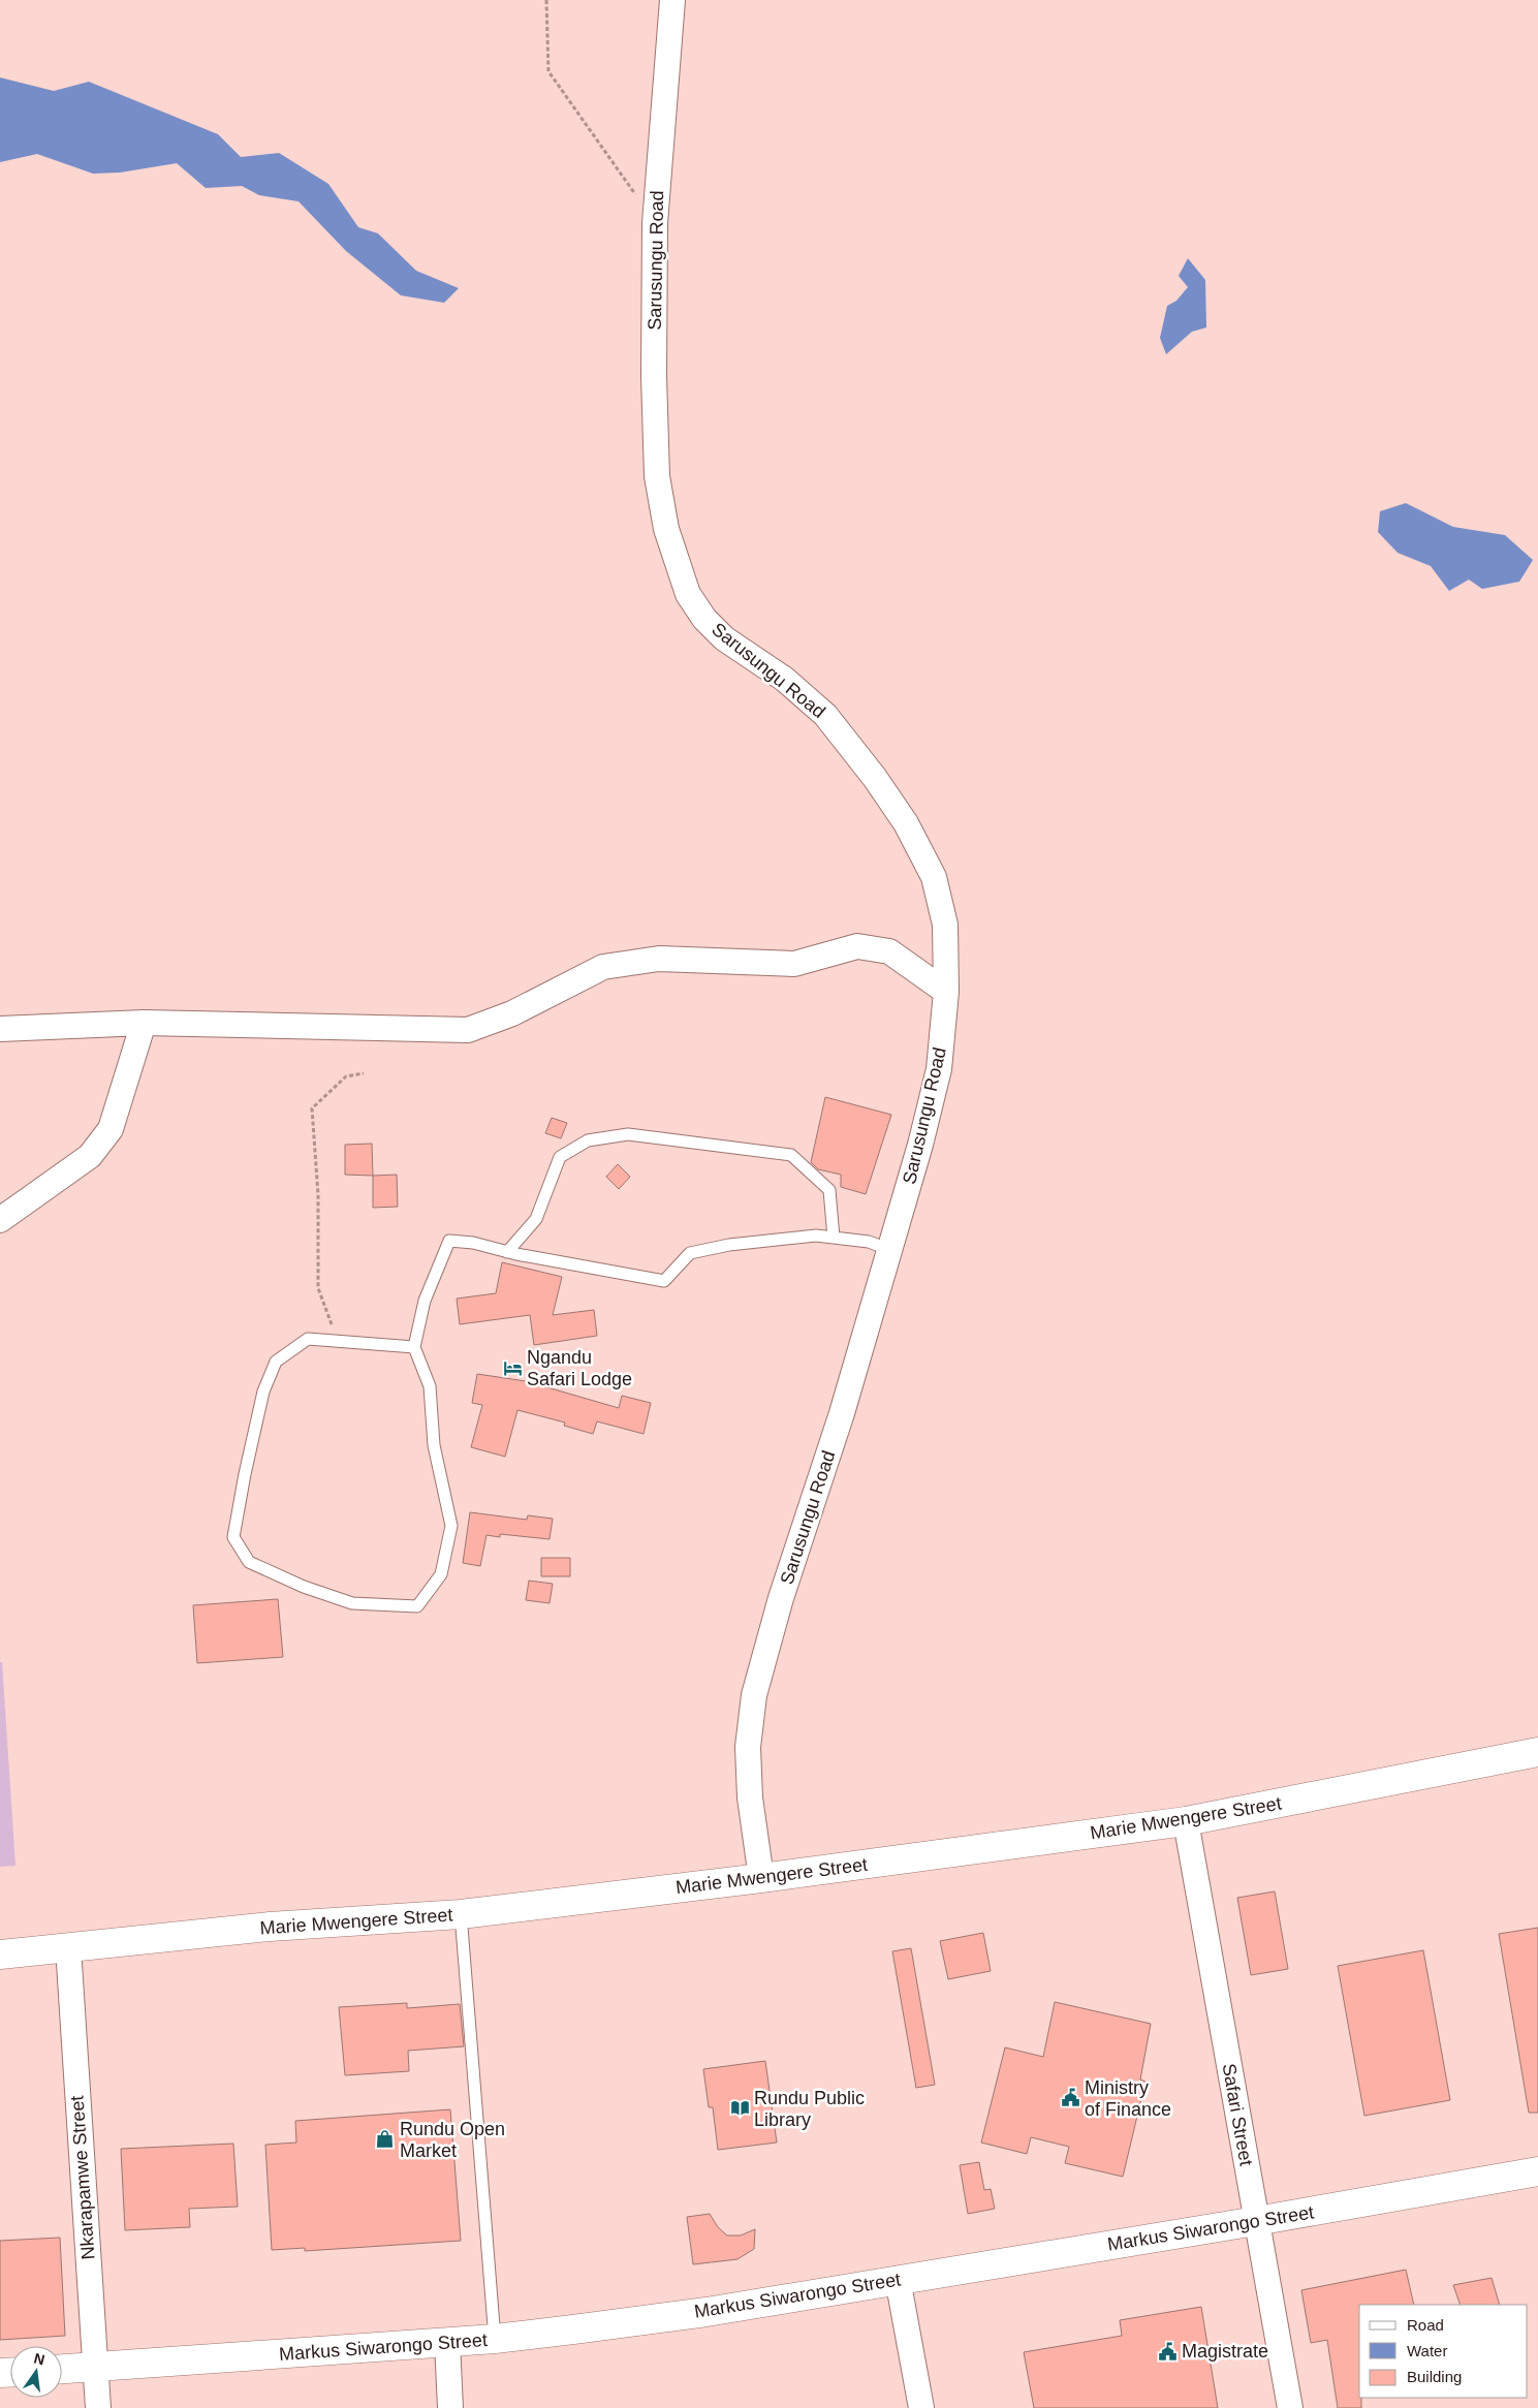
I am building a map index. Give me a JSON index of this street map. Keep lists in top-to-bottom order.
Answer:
{
  "streets": {
    "main road": ["Marie Mwengere Street", "Markus Siwarongo Street"],
    "street": ["Sarusungu Road", "Safari Street", "Nkarapamwe Street"]
  },
  "crossings": [
    ["Sarusungu Road", "Marie Mwengere Street"],
    ["Marie Mwengere Street", "Safari Street"],
    ["Marie Mwengere Street", "Nkarapamwe Street"],
    ["Safari Street", "Markus Siwarongo Street"],
    ["Nkarapamwe Street", "Markus Siwarongo Street"]
  ],
  "places": {
    "hotel": ["Ngandu Safari Lodge"],
    "public building": ["Ministry of Finance", "Magistrate"],
    "library": ["Rundu Public Library"],
    "shop": ["Rundu Open Market"]
  },
  "legend": ["Road", "Water", "Building"],
  "north": "top"
}
